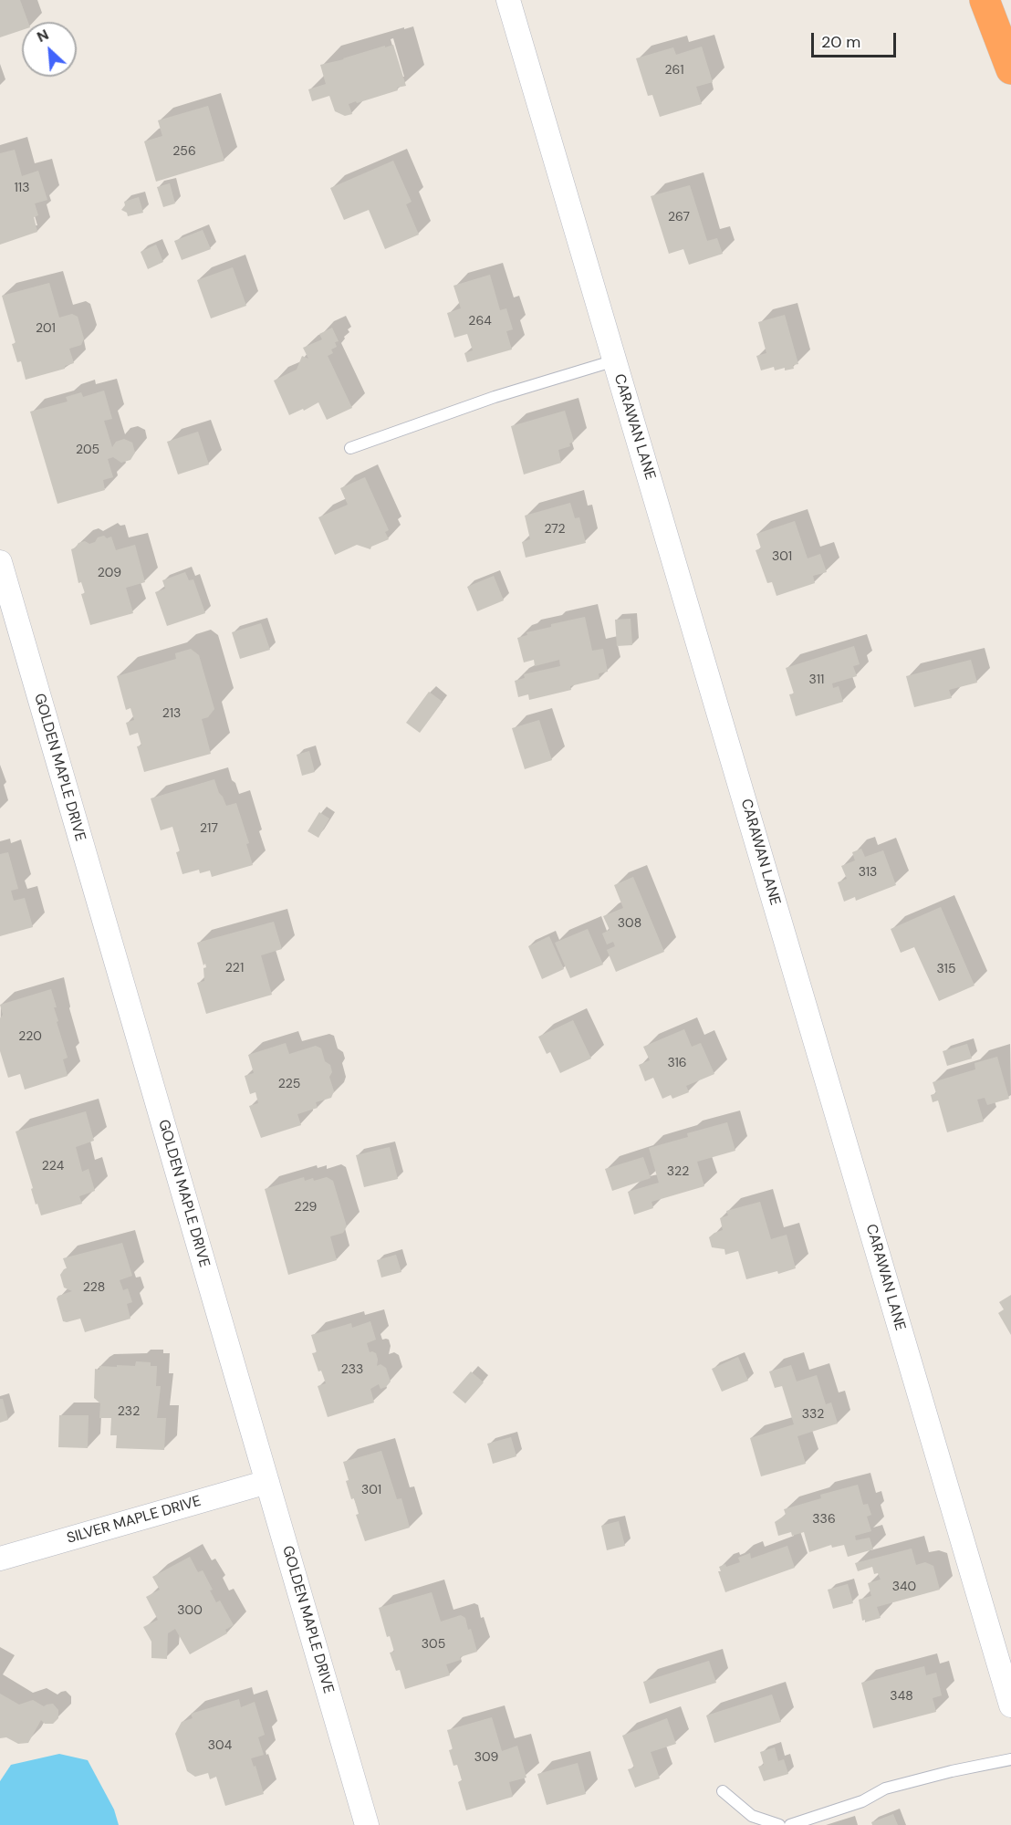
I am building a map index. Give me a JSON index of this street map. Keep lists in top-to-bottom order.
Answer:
{
  "streets": {
    "street": ["CARAWAN LANE", "GOLDEN MAPLE DRIVE", "SILVER MAPLE DRIVE"]
  },
  "crossings": [
    ["GOLDEN MAPLE DRIVE", "SILVER MAPLE DRIVE"]
  ],
  "house_numbers": [
    "261",
    "256",
    "113",
    "267",
    "264",
    "201",
    "205",
    "272",
    "301",
    "209",
    "311",
    "213",
    "217",
    "313",
    "308",
    "221",
    "315",
    "220",
    "316",
    "225",
    "224",
    "322",
    "229",
    "228",
    "233",
    "232",
    "332",
    "301",
    "336",
    "340",
    "300",
    "305",
    "348",
    "304",
    "309"
  ],
  "scale_bar": "20 m",
  "north": "top left"
}
